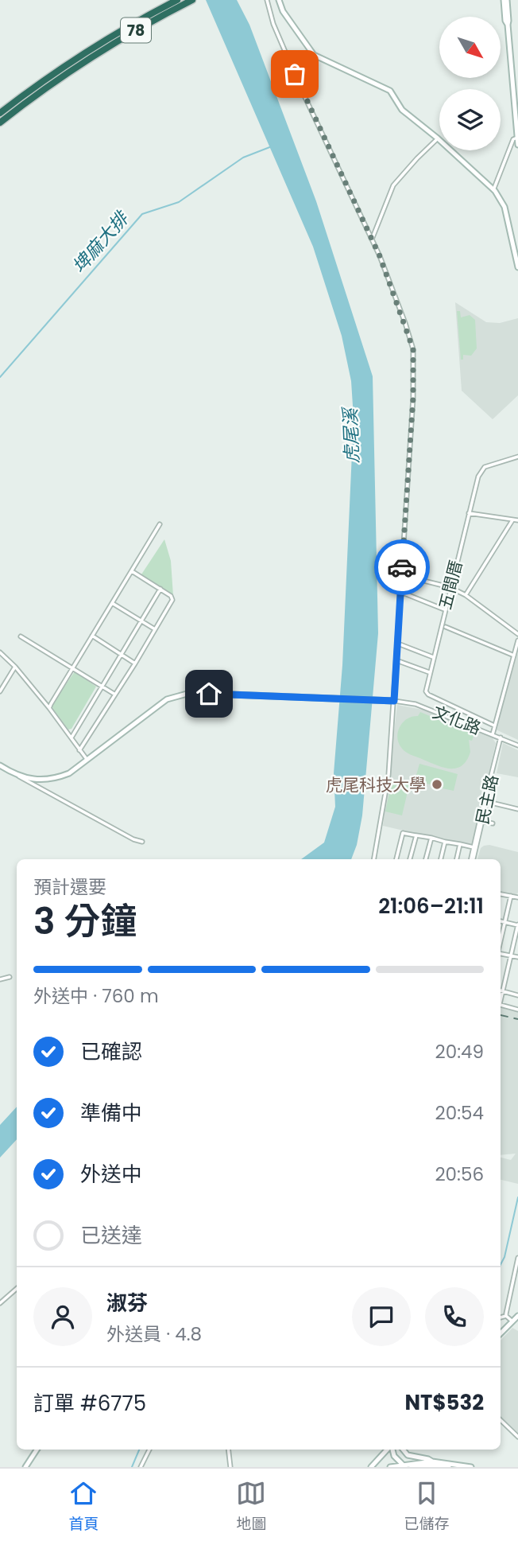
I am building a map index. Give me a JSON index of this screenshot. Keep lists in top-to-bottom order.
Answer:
{
  "streets": {
    "highway": ["78"],
    "street": ["五間厝", "文化路", "民主路"]
  },
  "crossings": [
    ["五間厝", "文化路"],
    ["文化路", "民主路"]
  ],
  "water": ["埤麻大排", "虎尾溪"],
  "places": ["虎尾科技大學"],
  "north": "bottom right",
  "page": {
    "heading": ["3 分鐘", "預計還要", "21:06–21:11"],
    "panel": [
      "淑芬",
      "外送員 · 4.8",
      "訂單 #6775",
      "NT$532"
    ],
    "bar": "外送中 · 760 m",
    "list": [
      ["已確認", "20:49"],
      ["準備中", "20:54"],
      ["外送中", "20:56"],
      "已送達"
    ],
    "tabs": ["首頁", "地圖", "已儲存"]
  }
}
